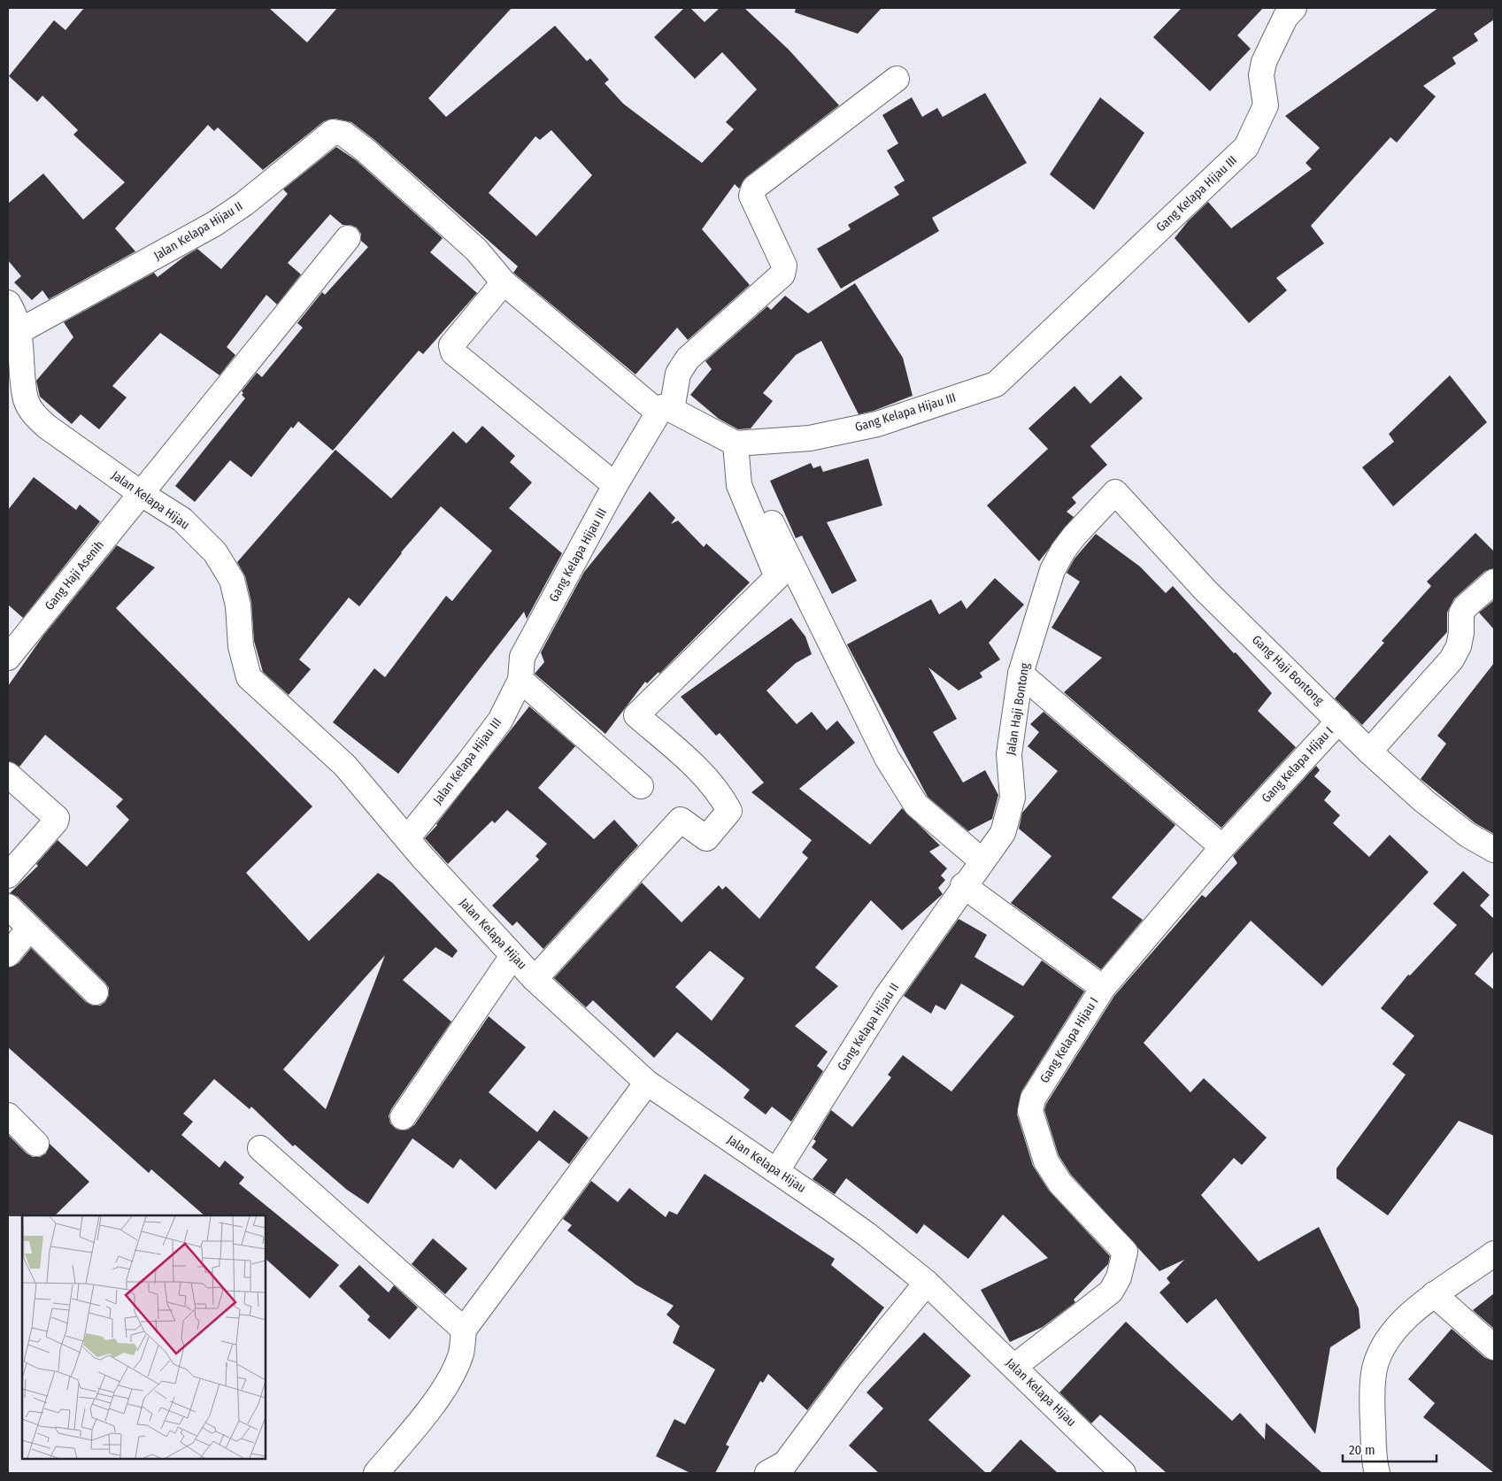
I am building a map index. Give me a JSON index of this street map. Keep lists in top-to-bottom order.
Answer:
{
  "streets": {
    "street": [
      "Gang Kelapa Hijau III",
      "Jalan Kelapa Hijau II",
      "Jalan Kelapa Hijau",
      "Gang Haji Asenih",
      "Gang Haji Bontong",
      "Jalan Haji Bontong",
      "Jalan Kelapa Hijau III",
      "Gang Kelapa Hijau I",
      "Gang Kelapa Hijau II"
    ]
  },
  "crossings": [
    ["Gang Kelapa Hijau III", "Jalan Kelapa Hijau II"],
    ["Gang Kelapa Hijau III", "Jalan Kelapa Hijau III"],
    ["Jalan Kelapa Hijau II", "Jalan Kelapa Hijau"],
    ["Jalan Kelapa Hijau", "Gang Haji Asenih"],
    ["Jalan Kelapa Hijau", "Jalan Kelapa Hijau III"],
    ["Jalan Kelapa Hijau", "Gang Kelapa Hijau I"],
    ["Jalan Kelapa Hijau", "Gang Kelapa Hijau II"],
    ["Gang Haji Bontong", "Jalan Haji Bontong"],
    ["Gang Haji Bontong", "Gang Kelapa Hijau I"],
    ["Jalan Haji Bontong", "Gang Kelapa Hijau II"]
  ],
  "scale_bar": "20 m"
}
